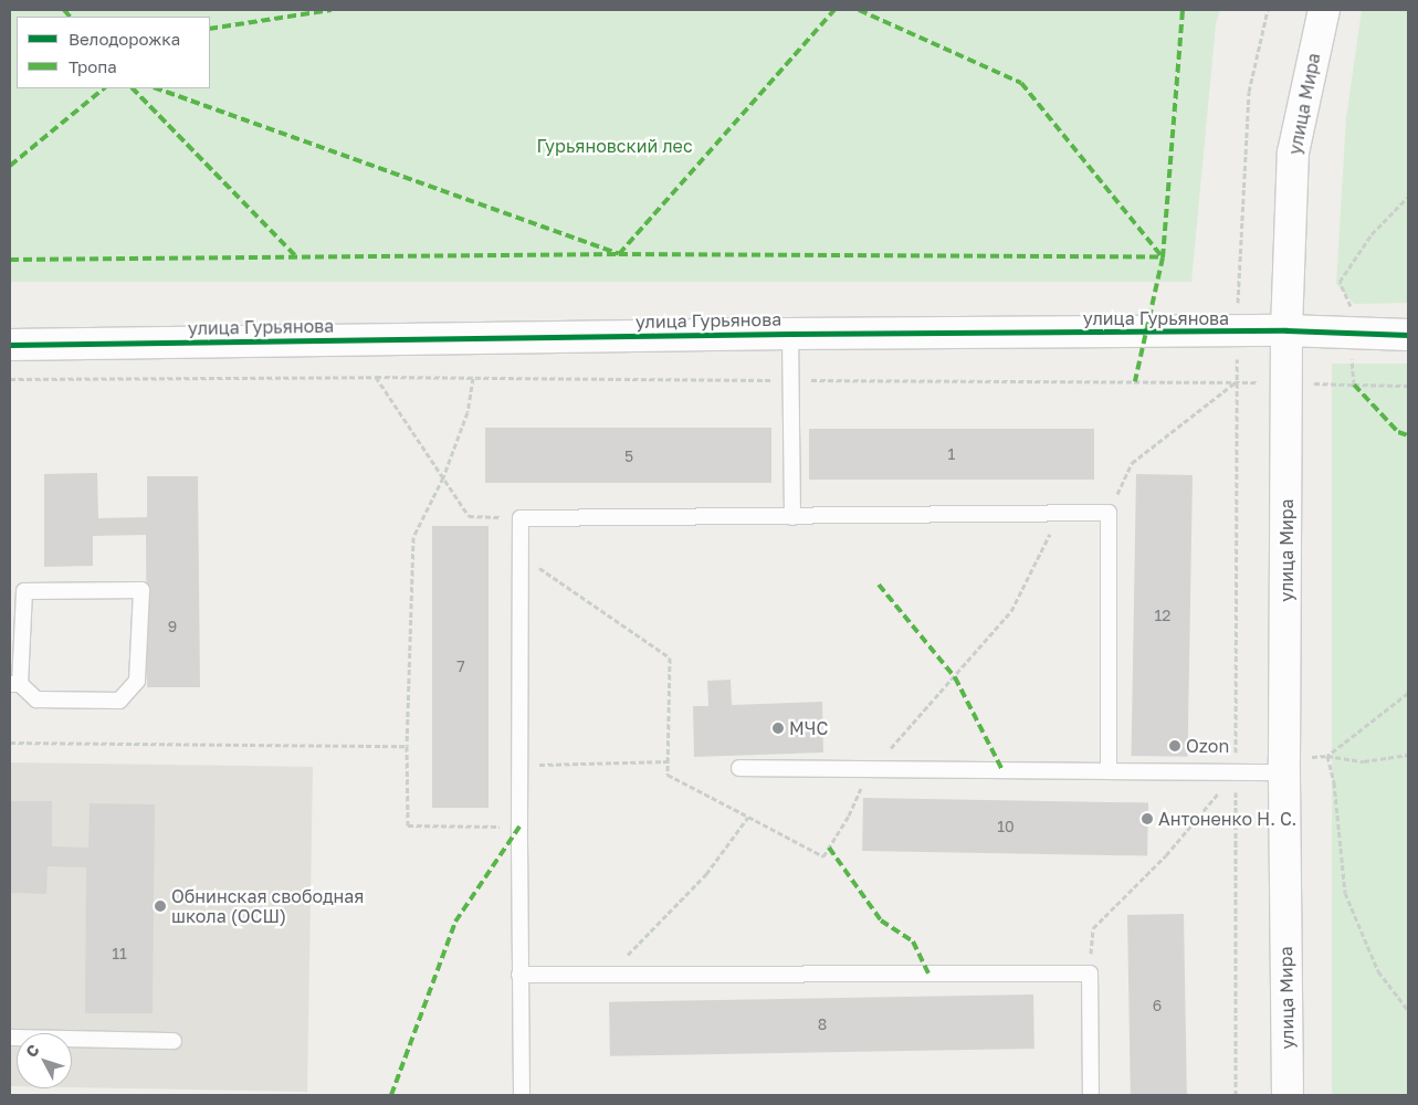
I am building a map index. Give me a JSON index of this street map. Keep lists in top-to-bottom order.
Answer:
{
  "streets": {
    "street": ["улица Мира", "улица Гурьянова"]
  },
  "crossings": [
    ["улица Мира", "улица Гурьянова"]
  ],
  "parks": ["Гурьяновский лес"],
  "places": [
    "МЧС",
    "Ozon",
    "Антоненко Н. С.",
    "Обнинская свободная школа (ОСШ)"
  ],
  "house_numbers": [
    "1",
    "5",
    "12",
    "9",
    "7",
    "10",
    "11",
    "6",
    "8"
  ],
  "legend": ["Велодорожка", "Тропа"],
  "north": "top left"
}
